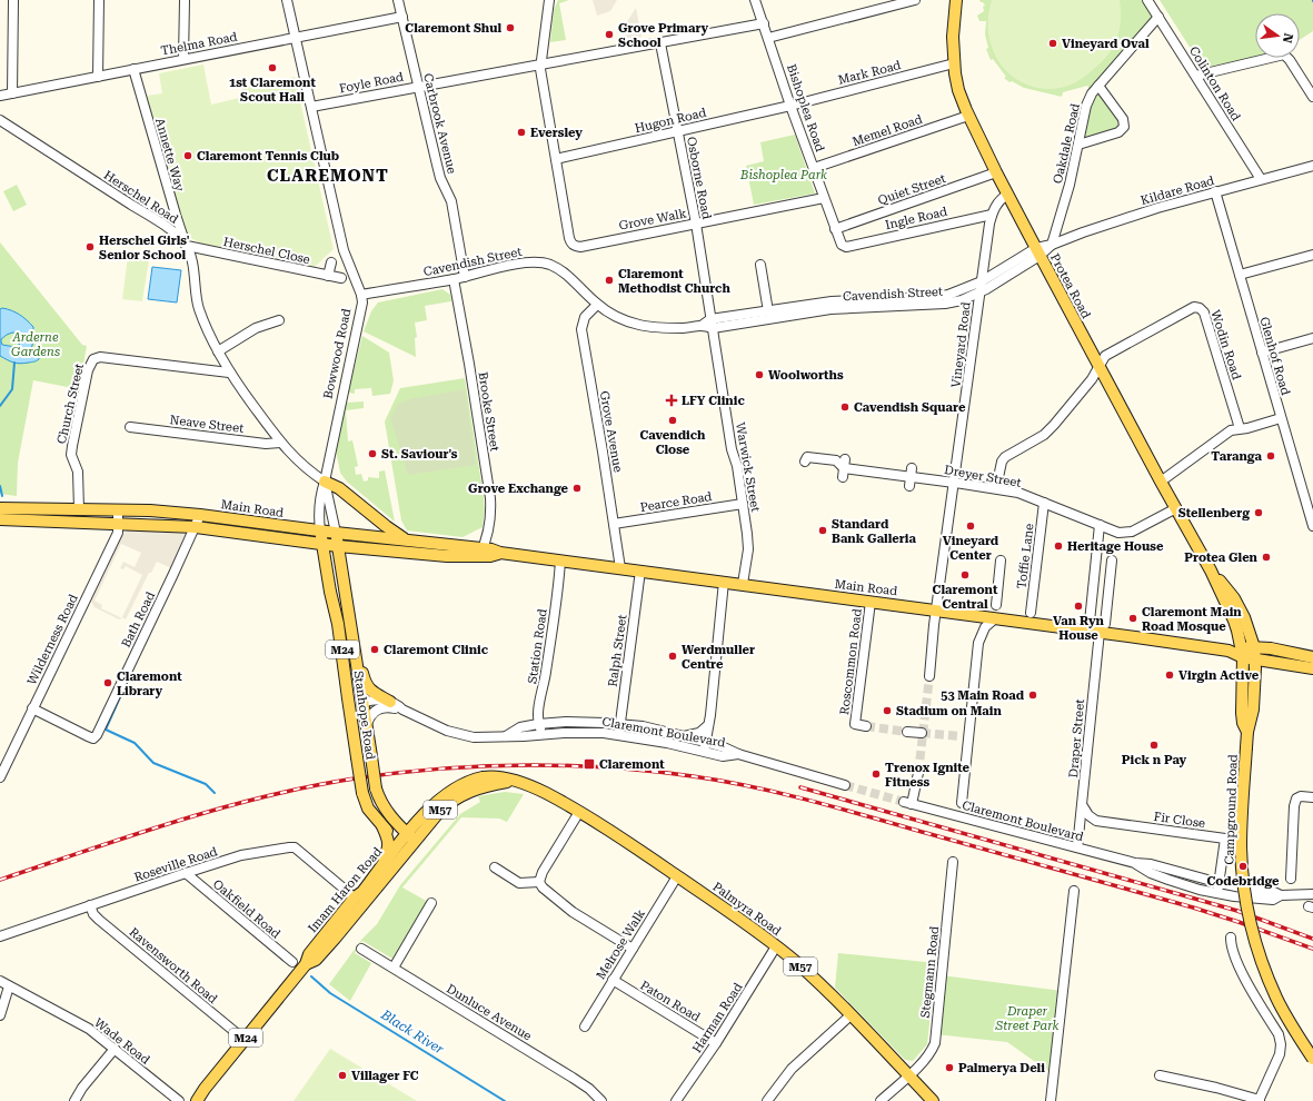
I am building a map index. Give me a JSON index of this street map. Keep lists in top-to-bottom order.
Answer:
{
  "streets": {
    "main road": [
      "Protea Road",
      "Bowwood Road",
      "Main Road",
      "M24",
      "Stanhope Road",
      "M57",
      "Campground Road",
      "Imam Haron Road",
      "Palmyra Road"
    ],
    "street": [
      "Thelma Road",
      "Mark Road",
      "Foyle Road",
      "Colinton Road",
      "Bishoplea Road",
      "Hugon Road",
      "Carbrook Avenue",
      "Memel Road",
      "Oakdale Road",
      "Annette Way",
      "Osborne Road",
      "Quiet Street",
      "Kildare Road",
      "Herschel Road",
      "Ingle Road",
      "Grove Walk",
      "Herschel Close",
      "Cavendish Street",
      "Vineyard Road",
      "Wodin Road",
      "Glenhof Road",
      "Church Street",
      "Brooke Street",
      "Neave Street",
      "Grove Avenue",
      "Warwick Street",
      "Dreyer Street",
      "Pearce Road",
      "Toffie Lane",
      "Bath Road",
      "Wilderness Road",
      "Station Road",
      "Ralph Street",
      "Roscommon Road",
      "Claremont Boulevard",
      "Draper Street",
      "Fir Close",
      "Roseville Road",
      "Oakfield Road",
      "Melrose Walk",
      "Ravensworth Road",
      "Stegmann Road",
      "Paton Road",
      "Dunluce Avenue",
      "Harman Road",
      "Wade Road"
    ]
  },
  "crossings": [
    ["Thelma Road", "Carbrook Avenue"],
    ["Thelma Road", "Annette Way"],
    ["Thelma Road", "Bowwood Road"],
    ["Mark Road", "Bishoplea Road"],
    ["Mark Road", "Hugon Road"],
    ["Mark Road", "Protea Road"],
    ["Foyle Road", "Bishoplea Road"],
    ["Foyle Road", "Carbrook Avenue"],
    ["Foyle Road", "Osborne Road"],
    ["Foyle Road", "Bowwood Road"],
    ["Colinton Road", "Oakdale Road"],
    ["Colinton Road", "Kildare Road"],
    ["Bishoplea Road", "Hugon Road"],
    ["Bishoplea Road", "Memel Road"],
    ["Bishoplea Road", "Quiet Street"],
    ["Bishoplea Road", "Ingle Road"],
    ["Bishoplea Road", "Grove Walk"],
    ["Hugon Road", "Osborne Road"],
    ["Hugon Road", "Grove Walk"],
    ["Carbrook Avenue", "Cavendish Street"],
    ["Memel Road", "Protea Road"],
    ["Oakdale Road", "Kildare Road"],
    ["Oakdale Road", "Cavendish Street"],
    ["Annette Way", "Herschel Road"],
    ["Annette Way", "Herschel Close"],
    ["Osborne Road", "Grove Walk"],
    ["Osborne Road", "Cavendish Street"],
    ["Osborne Road", "Warwick Street"],
    ["Quiet Street", "Protea Road"],
    ["Kildare Road", "Cavendish Street"],
    ["Kildare Road", "Glenhof Road"],
    ["Herschel Road", "Herschel Close"],
    ["Ingle Road", "Vineyard Road"],
    ["Cavendish Street", "Protea Road"],
    ["Cavendish Street", "Vineyard Road"],
    ["Cavendish Street", "Bowwood Road"],
    ["Cavendish Street", "Brooke Street"],
    ["Cavendish Street", "Grove Avenue"],
    ["Cavendish Street", "Warwick Street"],
    ["Protea Road", "Vineyard Road"],
    ["Protea Road", "Wodin Road"],
    ["Protea Road", "Dreyer Street"],
    ["Protea Road", "Main Road"],
    ["Protea Road", "Campground Road"],
    ["Vineyard Road", "Dreyer Street"],
    ["Vineyard Road", "Main Road"],
    ["Bowwood Road", "Main Road"],
    ["Bowwood Road", "Stanhope Road"],
    ["Church Street", "Main Road"],
    ["Brooke Street", "Main Road"],
    ["Grove Avenue", "Pearce Road"],
    ["Grove Avenue", "Main Road"],
    ["Warwick Street", "Pearce Road"],
    ["Warwick Street", "Main Road"],
    ["Dreyer Street", "Toffie Lane"],
    ["Main Road", "Bath Road"],
    ["Main Road", "Wilderness Road"],
    ["Main Road", "Station Road"],
    ["Main Road", "Ralph Street"],
    ["Main Road", "Roscommon Road"],
    ["Main Road", "Stanhope Road"],
    ["Main Road", "Draper Street"],
    ["Main Road", "Campground Road"],
    ["Bath Road", "Wilderness Road"],
    ["Station Road", "Claremont Boulevard"],
    ["Ralph Street", "Claremont Boulevard"],
    ["Stanhope Road", "M57"],
    ["Stanhope Road", "Imam Haron Road"],
    ["Stanhope Road", "Palmyra Road"],
    ["Claremont Boulevard", "Draper Street"],
    ["Claremont Boulevard", "Fir Close"],
    ["Draper Street", "Fir Close"],
    ["M57", "Imam Haron Road"],
    ["M57", "Palmyra Road"],
    ["Roseville Road", "Imam Haron Road"],
    ["Roseville Road", "Oakfield Road"],
    ["Roseville Road", "Ravensworth Road"],
    ["Imam Haron Road", "Palmyra Road"],
    ["Imam Haron Road", "Ravensworth Road"],
    ["Palmyra Road", "Melrose Walk"],
    ["Palmyra Road", "Stegmann Road"],
    ["Palmyra Road", "Harman Road"],
    ["Melrose Walk", "Paton Road"],
    ["Paton Road", "Harman Road"]
  ],
  "districts": ["CLAREMONT"],
  "water": ["Black River"],
  "parks": ["Bishoplea Park", "Arderne Gardens", "Draper Street Park"],
  "places": {
    "other": [
      "Claremont Shul",
      "Grove Primary School",
      "Vineyard Oval",
      "1st Claremont Scout Hall",
      "Eversley",
      "Claremont Tennis Club",
      "Herschel Girls' Senior School",
      "Claremont Methodist Church",
      "Woolworths",
      "Cavendish Square",
      "Cavendich Close",
      "St. Saviour's",
      "Taranga",
      "Grove Exchange",
      "Stellenberg",
      "Vineyard Center",
      "Standard Bank Galleria",
      "Heritage House",
      "Protea Glen",
      "Claremont Central",
      "Van Ryn House",
      "Claremont Main Road Mosque",
      "Claremont Clinic",
      "Werdmuller Centre",
      "Virgin Active",
      "Claremont Library",
      "53 Main Road",
      "Stadium on Main",
      "Pick n Pay",
      "Trenox Ignite Fitness",
      "Codebridge",
      "Palmerya Deli",
      "Villager FC"
    ],
    "health": ["LFY Clinic"],
    "transit": ["Claremont"]
  },
  "north": "right"
}
